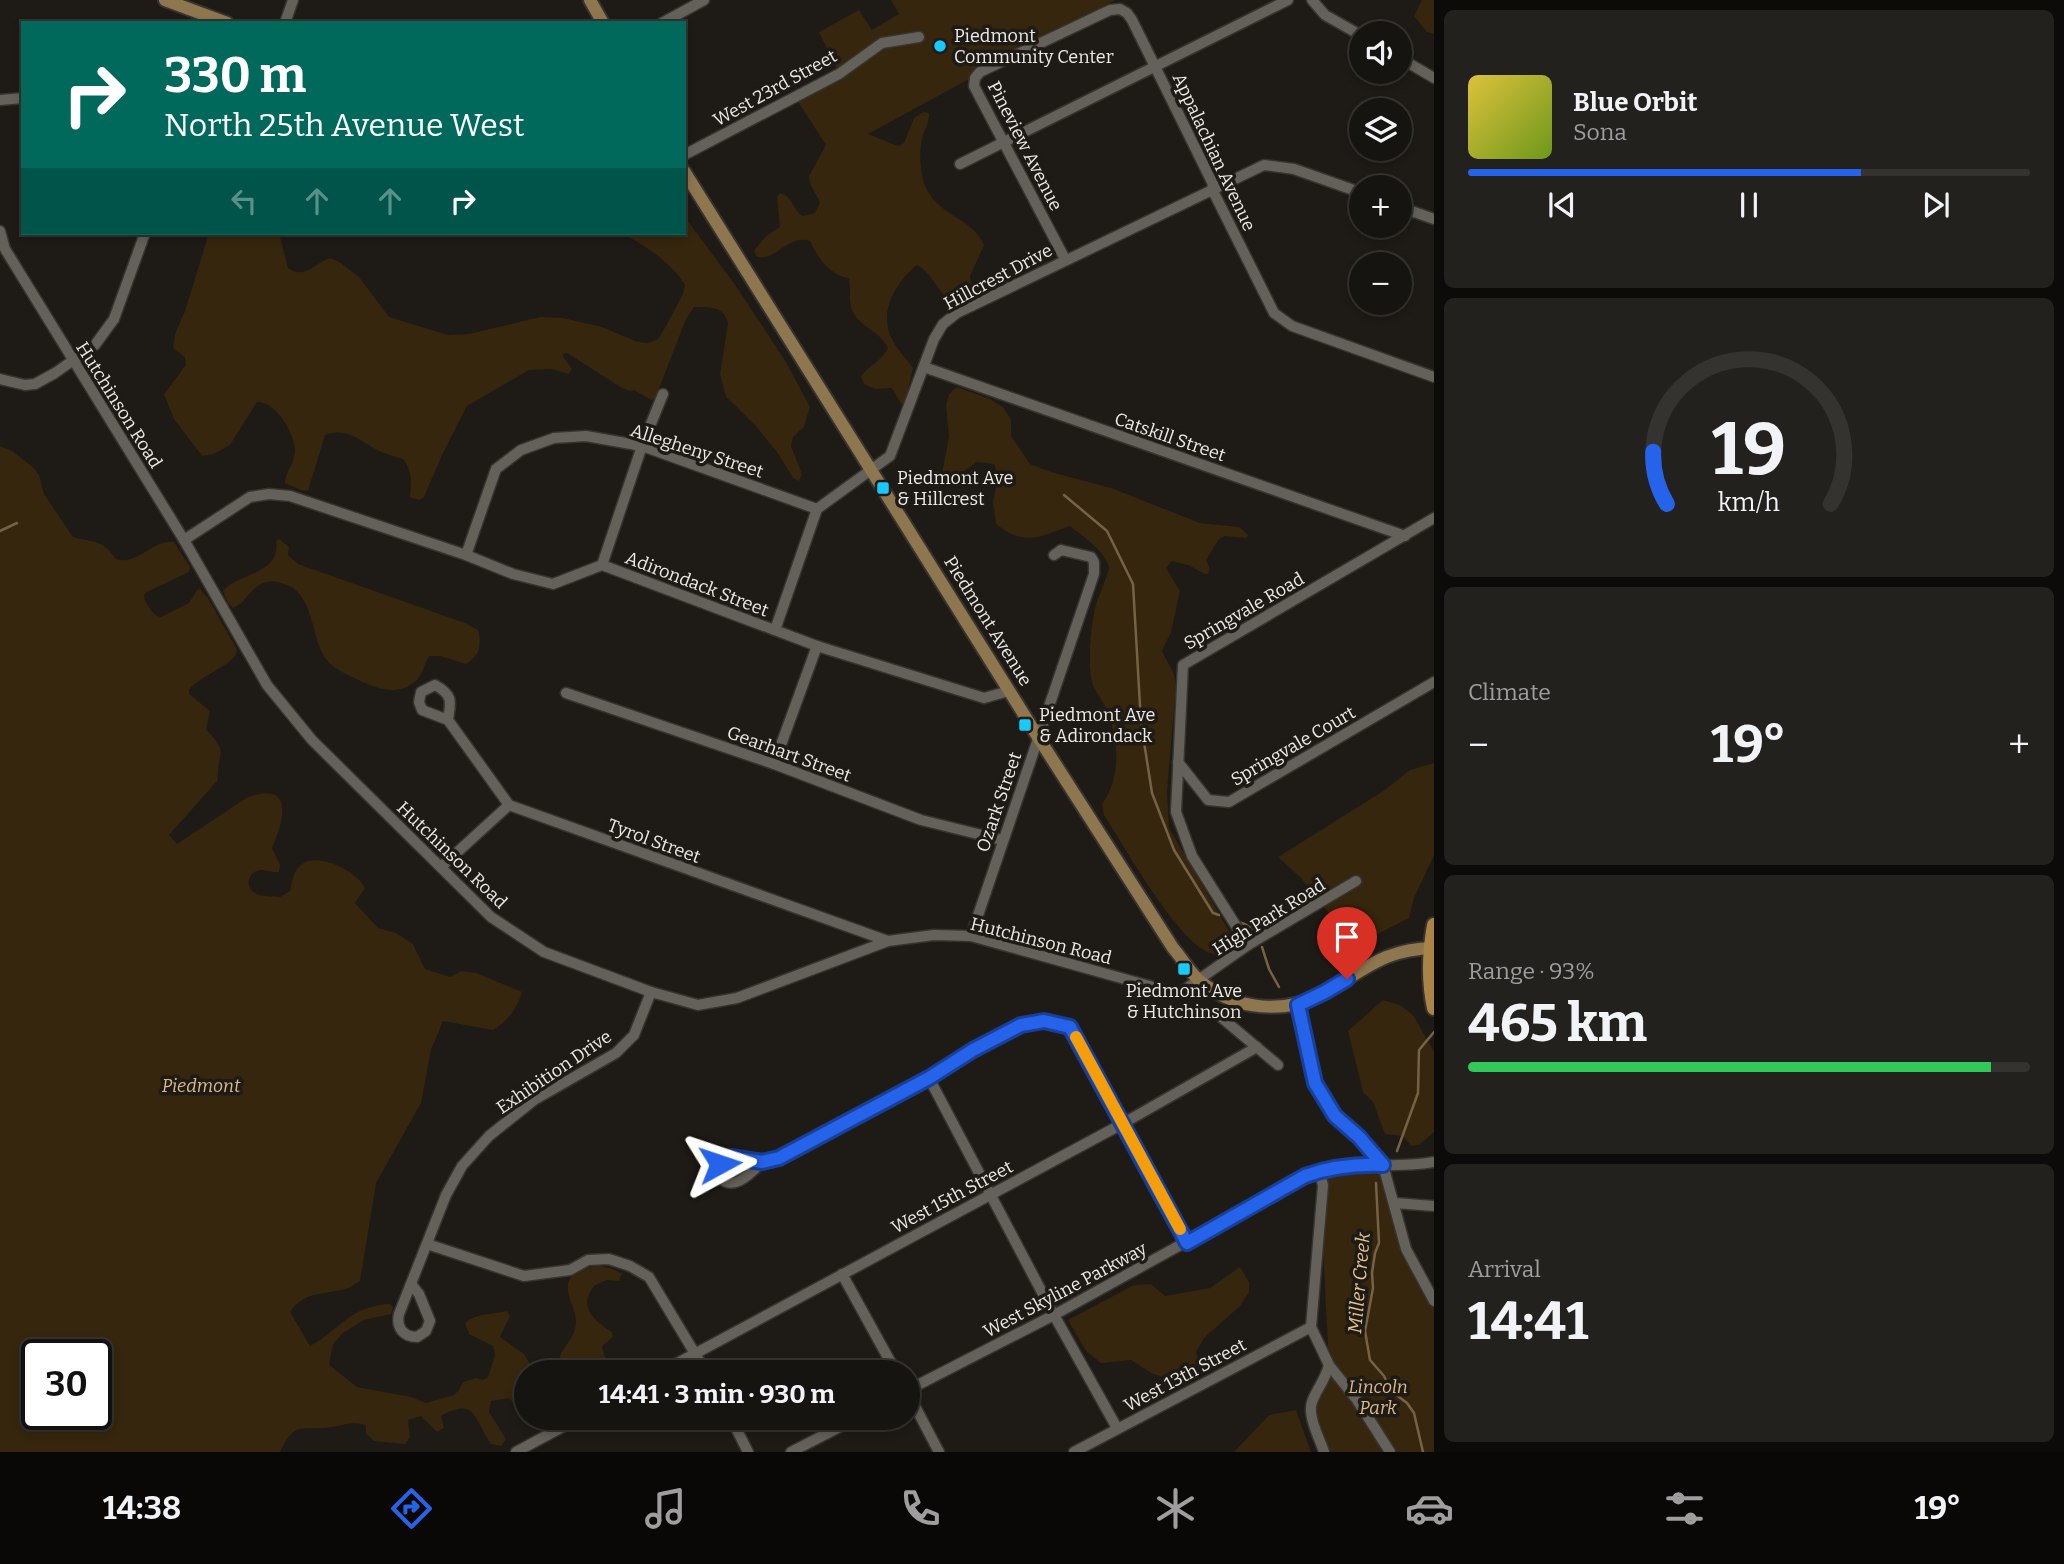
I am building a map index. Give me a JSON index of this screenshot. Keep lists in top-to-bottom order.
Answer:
{
  "streets": {
    "main road": ["Piedmont Avenue"],
    "street": [
      "West 23rd Street",
      "Pineview Avenue",
      "Appalachian Avenue",
      "Hillcrest Drive",
      "Hutchinson Road",
      "Catskill Street",
      "Allegheny Street",
      "Adirondack Street",
      "Springvale Road",
      "Springvale Court",
      "Gearhart Street",
      "Ozark Street",
      "Tyrol Street",
      "High Park Road",
      "Exhibition Drive",
      "West 15th Street",
      "West Skyline Parkway",
      "West 13th Street"
    ]
  },
  "crossings": [
    ["Pineview Avenue", "Appalachian Avenue"],
    ["Pineview Avenue", "Hillcrest Drive"],
    ["Appalachian Avenue", "Hillcrest Drive"],
    ["Hillcrest Drive", "Catskill Street"],
    ["Hillcrest Drive", "Allegheny Street"],
    ["Hillcrest Drive", "Piedmont Avenue"],
    ["Hutchinson Road", "Adirondack Street"],
    ["Hutchinson Road", "Piedmont Avenue"],
    ["Hutchinson Road", "Ozark Street"],
    ["Hutchinson Road", "Tyrol Street"],
    ["Hutchinson Road", "High Park Road"],
    ["Hutchinson Road", "Exhibition Drive"],
    ["Catskill Street", "Springvale Road"],
    ["Allegheny Street", "Adirondack Street"],
    ["Adirondack Street", "Piedmont Avenue"],
    ["Springvale Road", "Springvale Court"],
    ["Springvale Road", "High Park Road"],
    ["Piedmont Avenue", "Ozark Street"],
    ["Piedmont Avenue", "High Park Road"],
    ["Gearhart Street", "Ozark Street"]
  ],
  "water": ["Miller Creek"],
  "parks": ["Piedmont", "Lincoln Park"],
  "places": {
    "other": ["Piedmont Community Center"],
    "transit": ["Piedmont Ave & Hillcrest", "Piedmont Ave & Adirondack", "Piedmont Ave & Hutchinson"]
  },
  "page": {
    "map_buttons": ["+", "−"],
    "turn": ["330 m", "North 25th Avenue West"],
    "song": ["Blue Orbit", "Sona"],
    "tile": [
      "Climate",
      ["Range · 93%", "465 km"],
      ["Arrival", "14:41"]
    ],
    "heat": ["−", "19°", "+"],
    "limit": "30",
    "trip": "14:41 · 3 min · 930 m",
    "tabs": ["14:38", "19°"],
    "gauge": ["19", "km/h"]
  }
}
